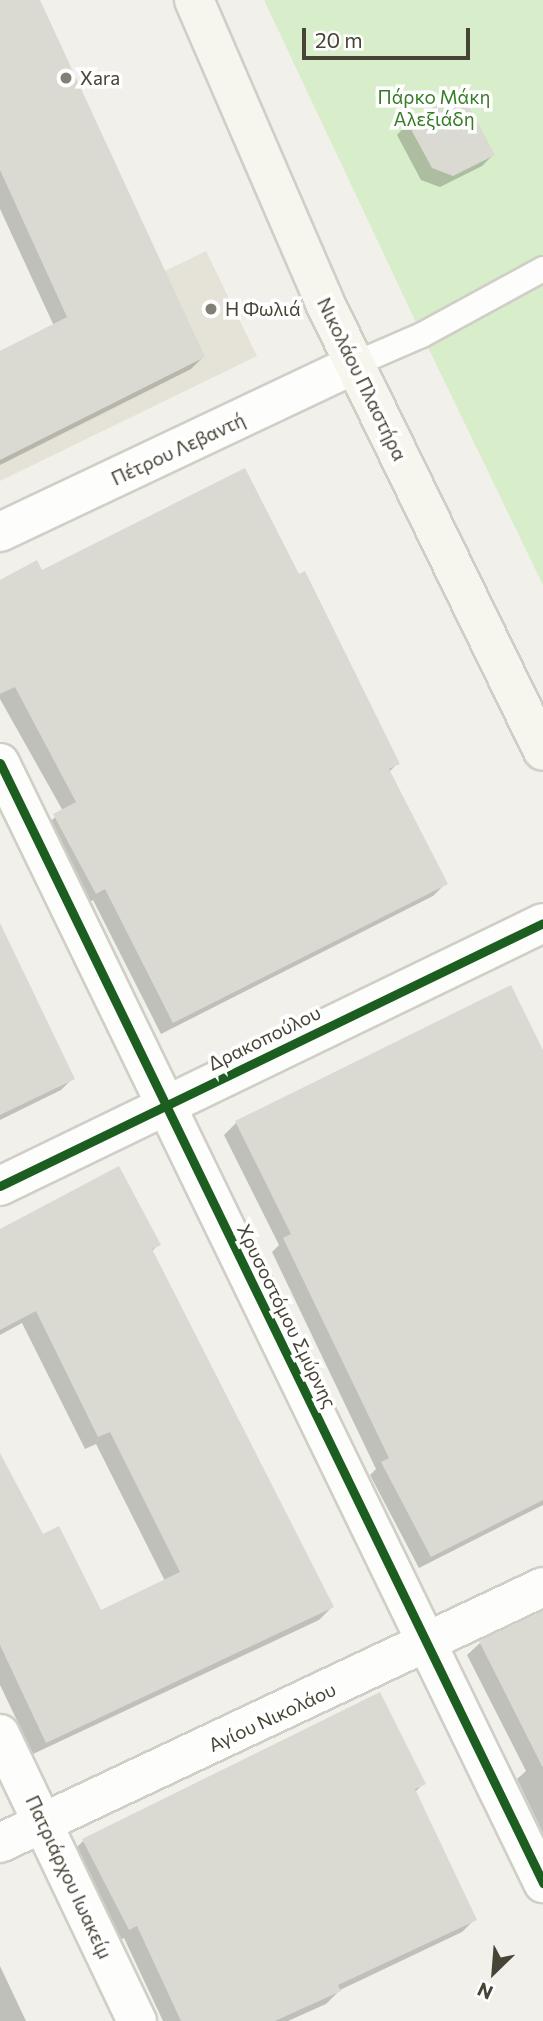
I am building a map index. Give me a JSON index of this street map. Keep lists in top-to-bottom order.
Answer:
{
  "streets": {
    "main road": ["Νικολάου Πλαστήρα"],
    "street": [
      "Πέτρου Λεβαντή",
      "Δρακοπούλου",
      "Χρυσοστόμου Σμύρνης",
      "Αγίου Νικολάου",
      "Πατριάρχου Ιωακείμ"
    ]
  },
  "crossings": [
    ["Νικολάου Πλαστήρα", "Πέτρου Λεβαντή"],
    ["Δρακοπούλου", "Χρυσοστόμου Σμύρνης"],
    ["Χρυσοστόμου Σμύρνης", "Αγίου Νικολάου"],
    ["Αγίου Νικολάου", "Πατριάρχου Ιωακείμ"]
  ],
  "parks": ["Πάρκο Μάκη Αλεξιάδη"],
  "places": ["Xara", "Η Φωλιά"],
  "scale_bar": "20 m",
  "north": "bottom left"
}
